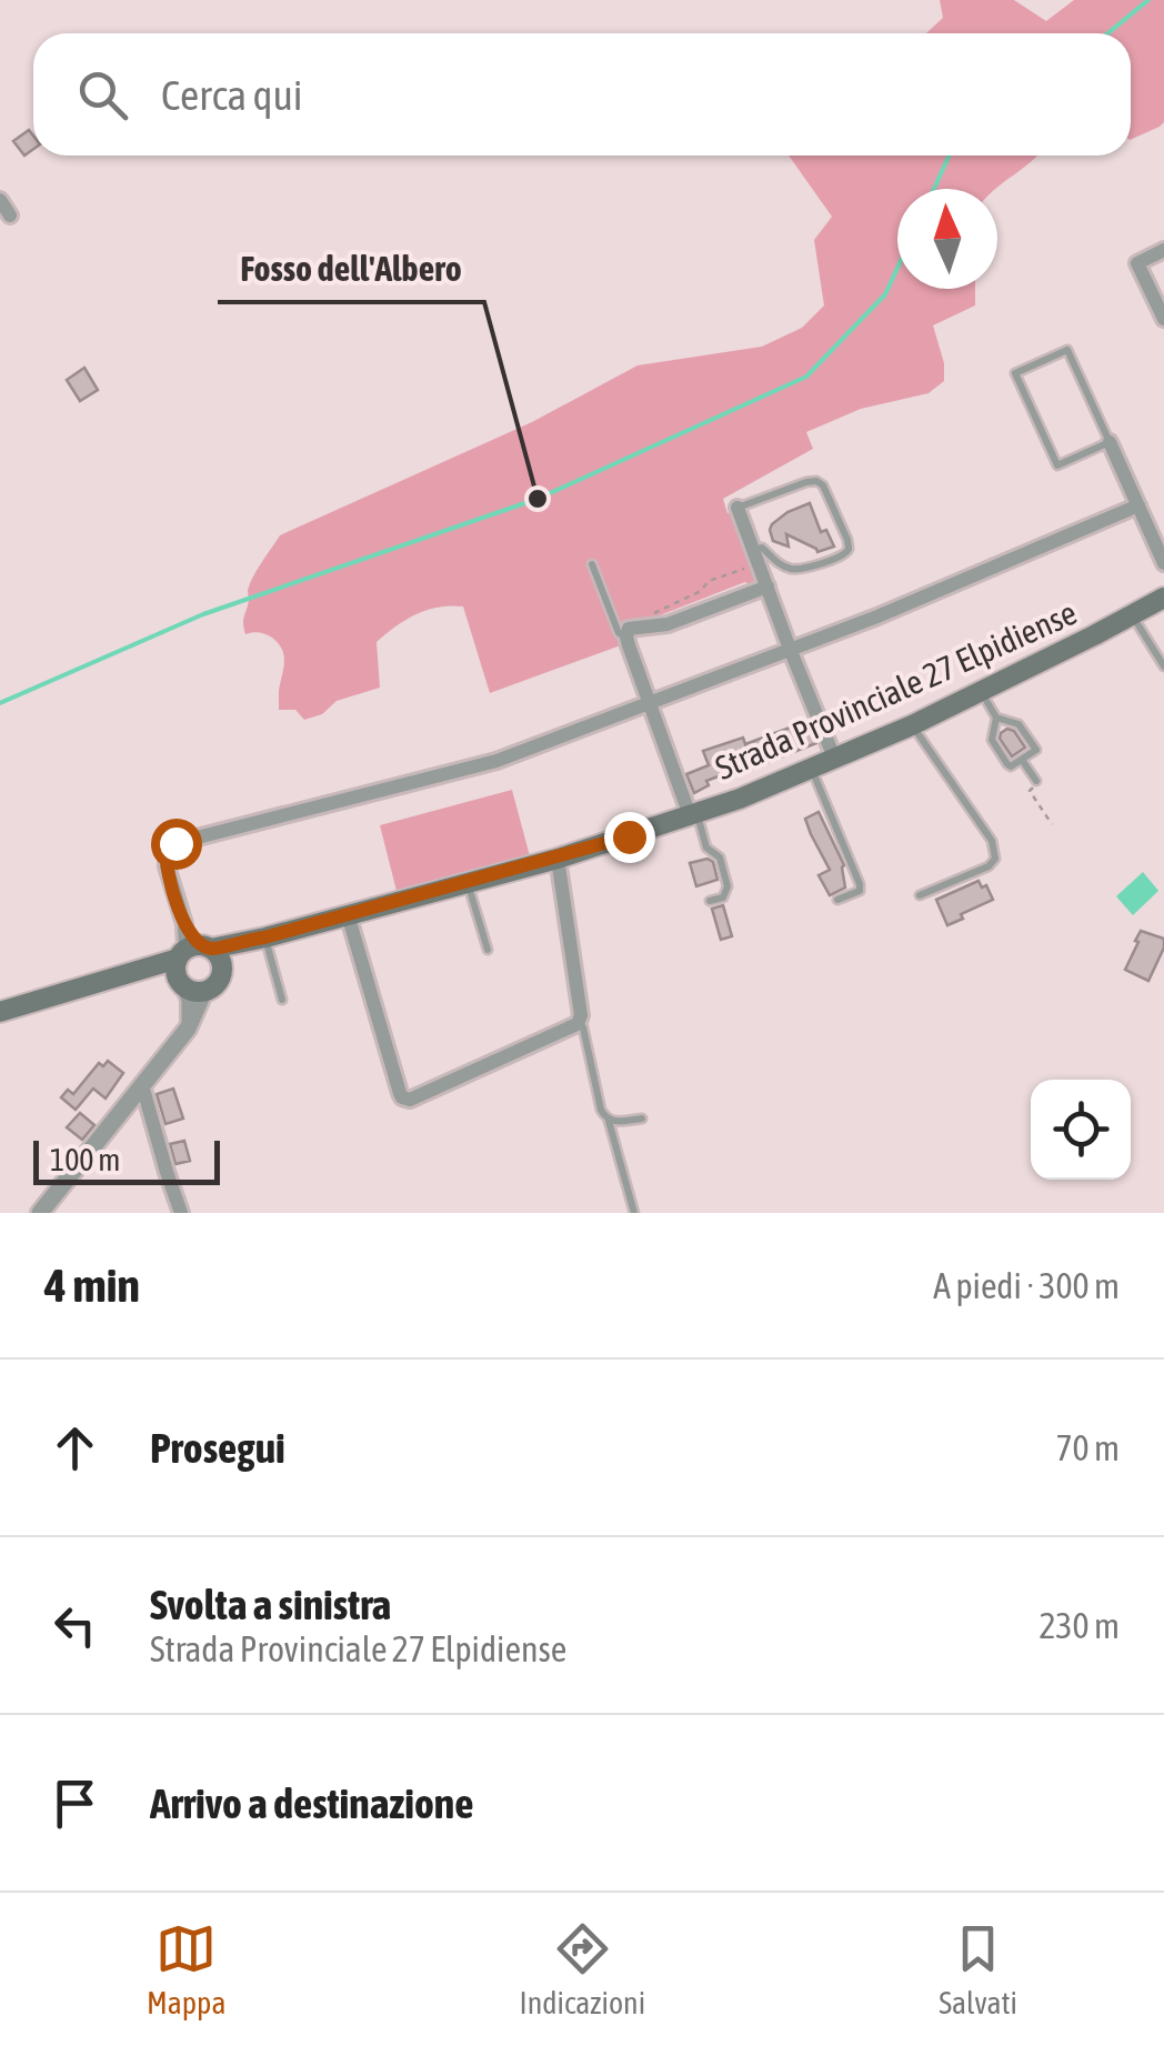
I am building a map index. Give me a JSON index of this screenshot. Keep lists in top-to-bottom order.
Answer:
{
  "streets": {
    "main road": ["Strada Provinciale 27 Elpidiense"]
  },
  "places": ["Fosso dell'Albero"],
  "scale_bar": "100 m",
  "north": "top",
  "page": {
    "search": "Cerca qui",
    "scale": "100 m",
    "heading": ["4 min", "A piedi · 300 m"],
    "list": [
      ["Prosegui", "70 m"],
      ["Svolta a sinistra", "Strada Provinciale 27 Elpidiense", "230 m"],
      "Arrivo a destinazione"
    ],
    "nav": ["Mappa", "Indicazioni", "Salvati"]
  }
}
